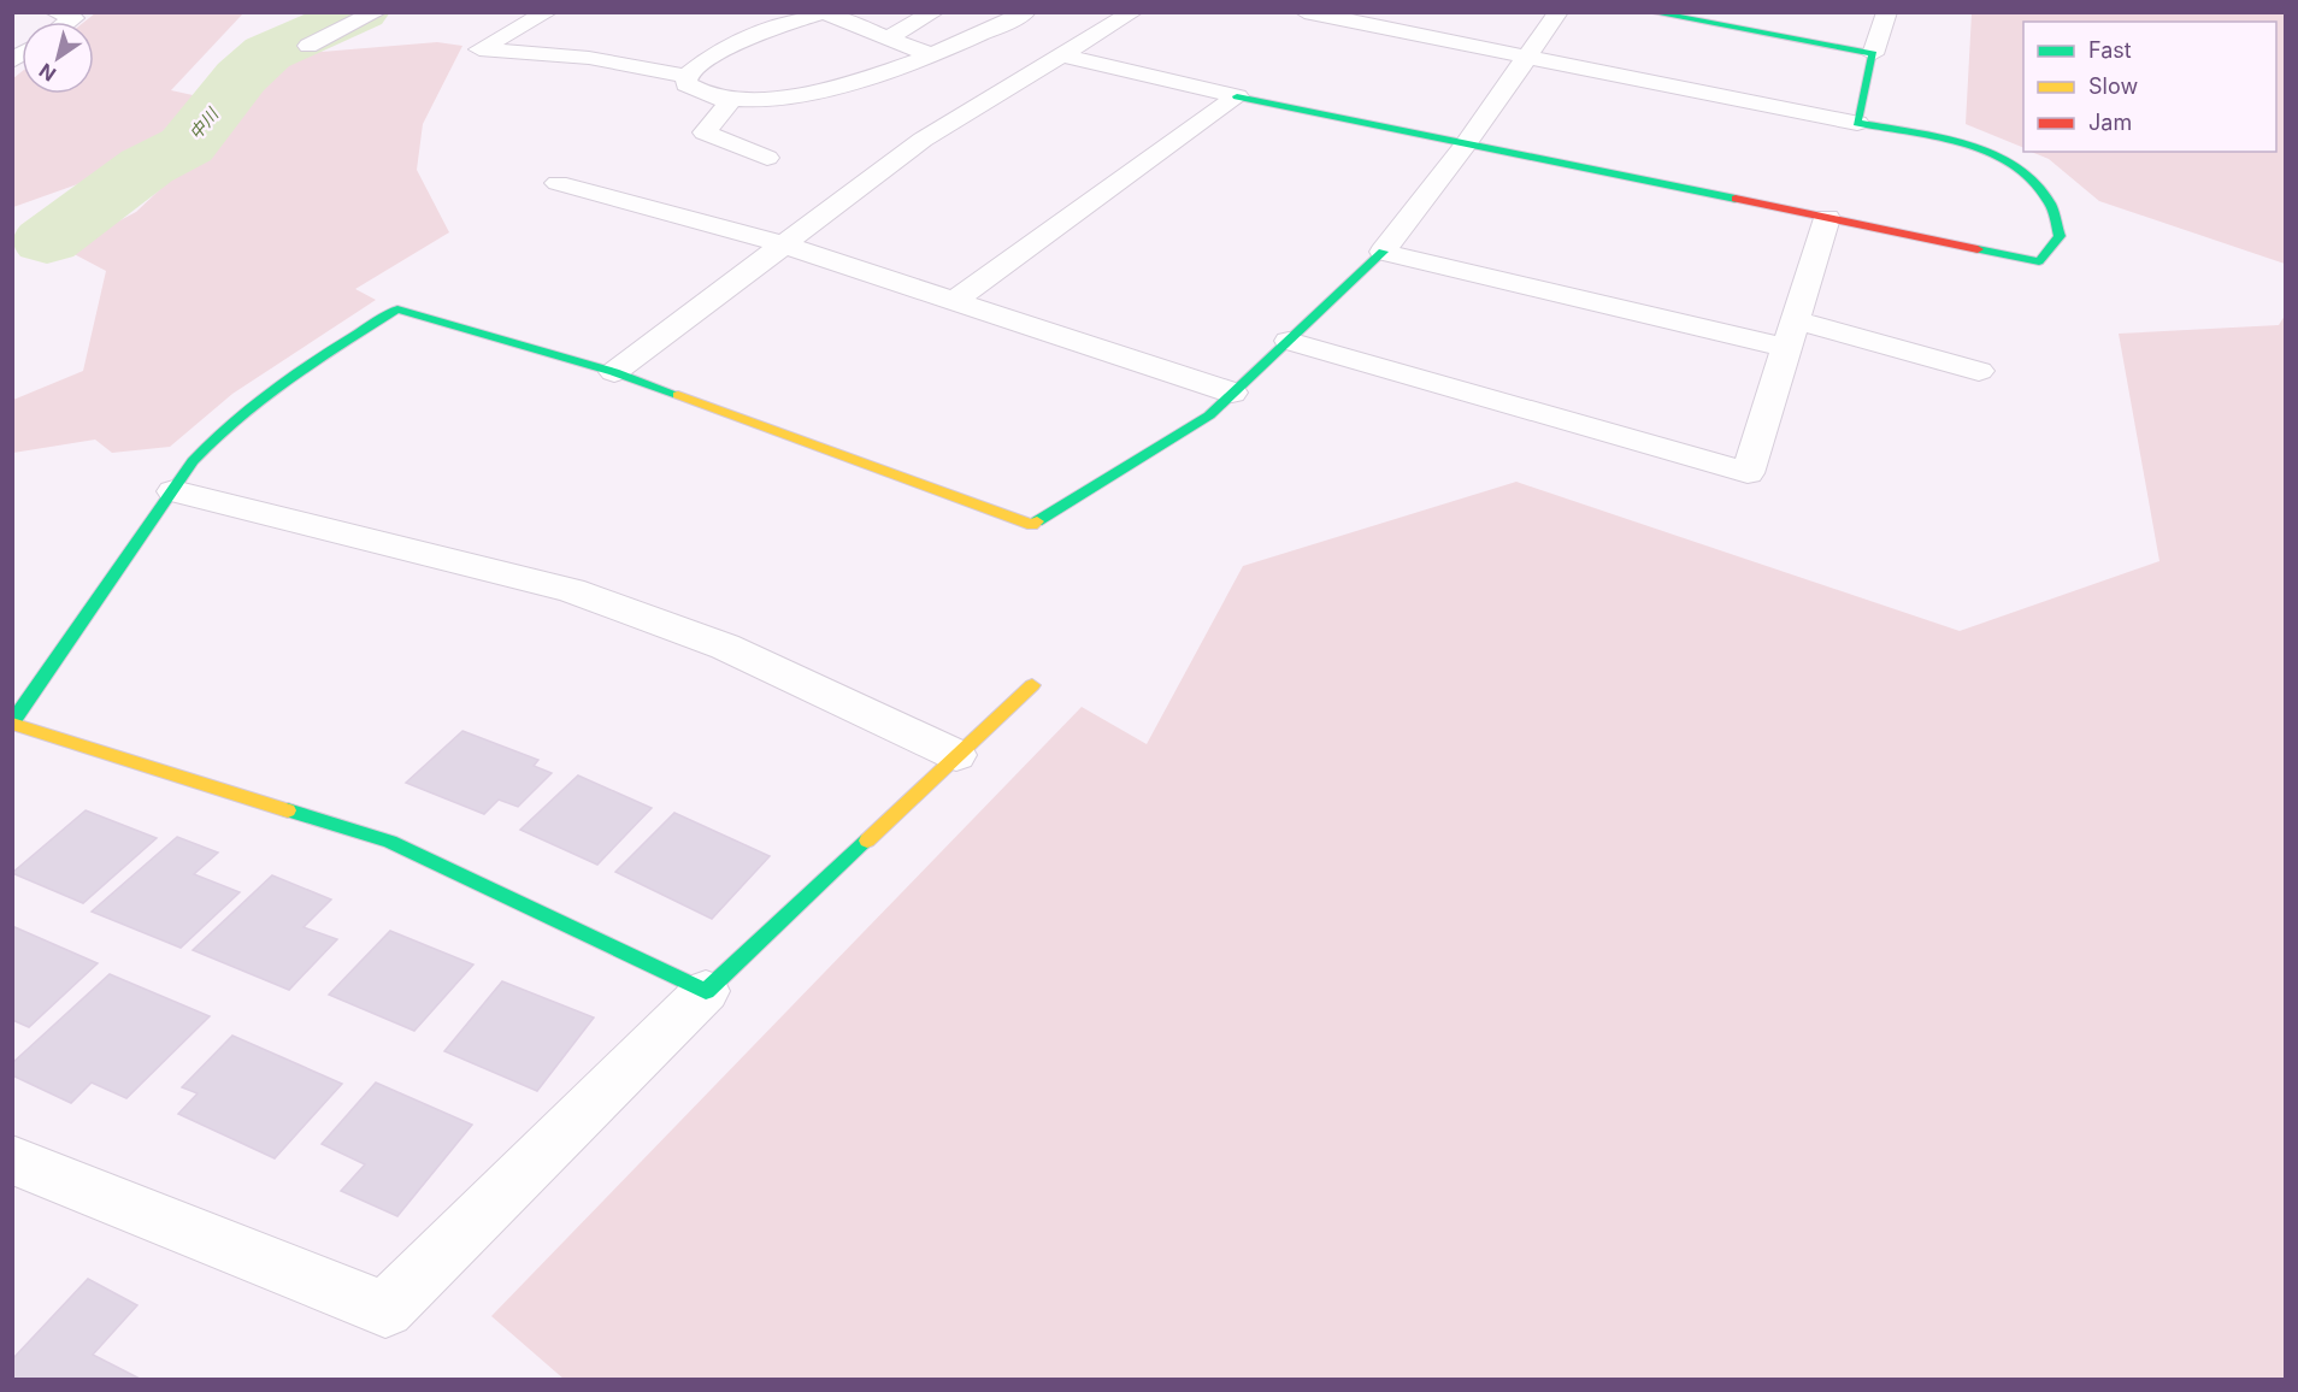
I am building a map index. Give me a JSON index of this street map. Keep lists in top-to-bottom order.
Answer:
{
  "water": ["中川"],
  "legend": ["Fast", "Slow", "Jam"],
  "north": "bottom left"
}
